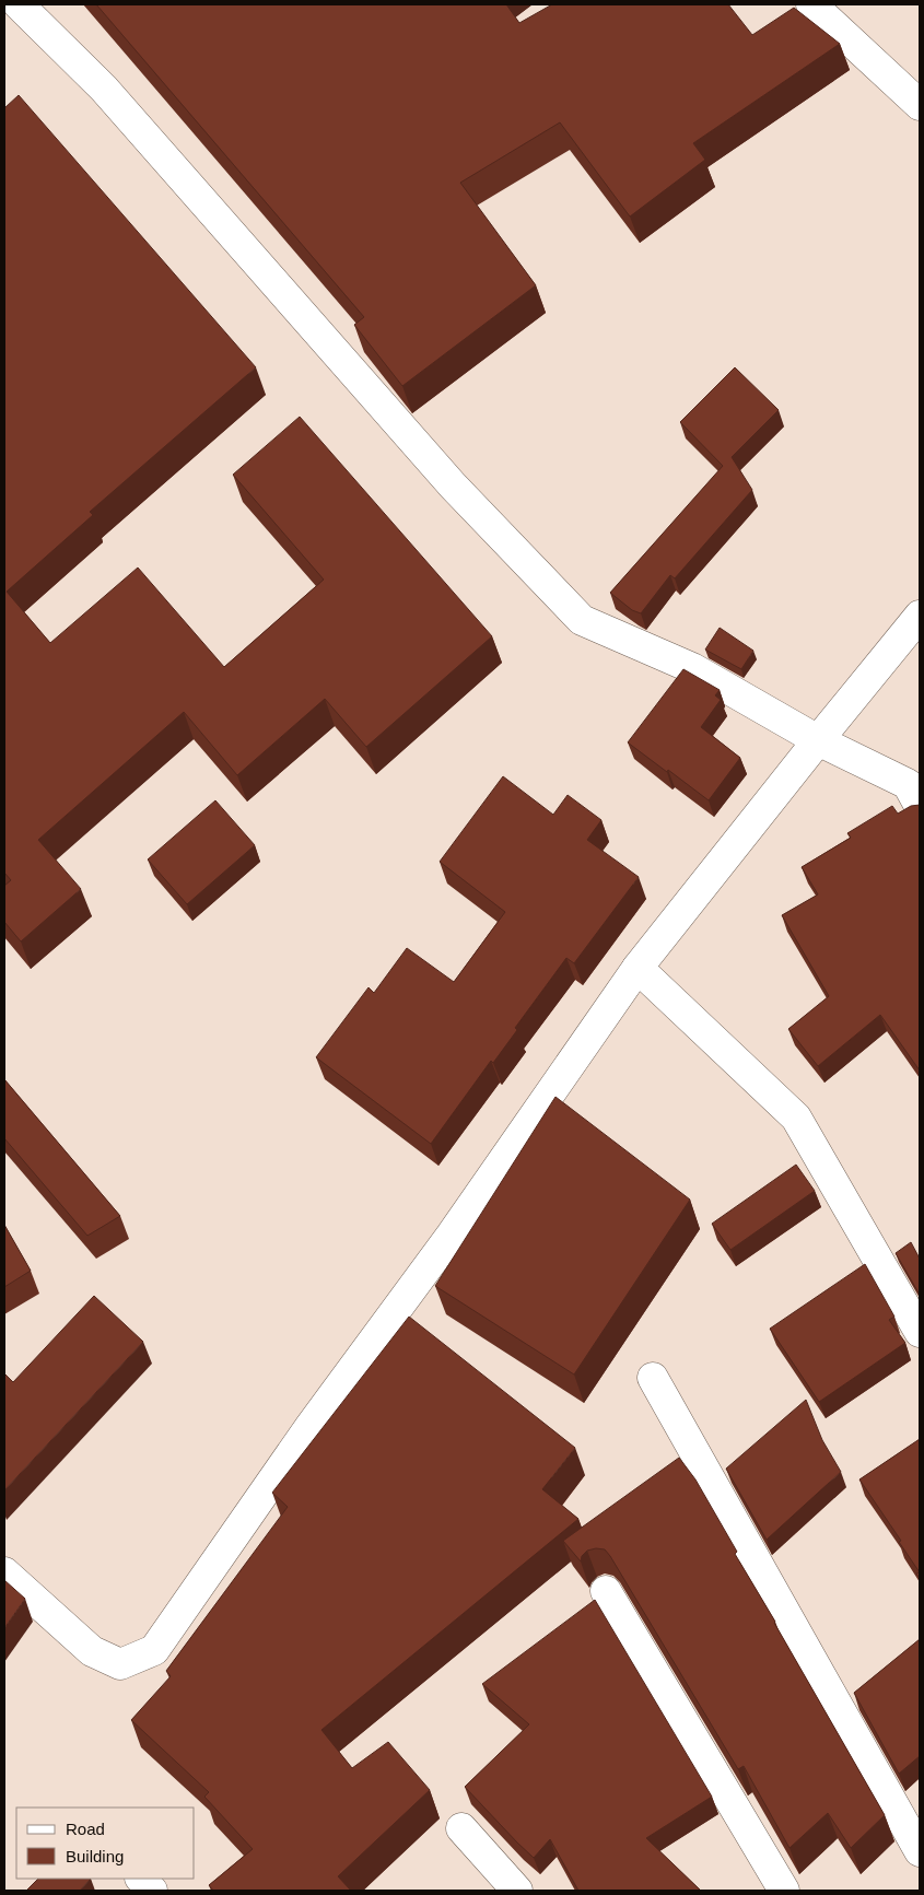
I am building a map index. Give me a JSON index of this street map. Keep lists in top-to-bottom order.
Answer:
{
  "legend": ["Road", "Building"]
}
